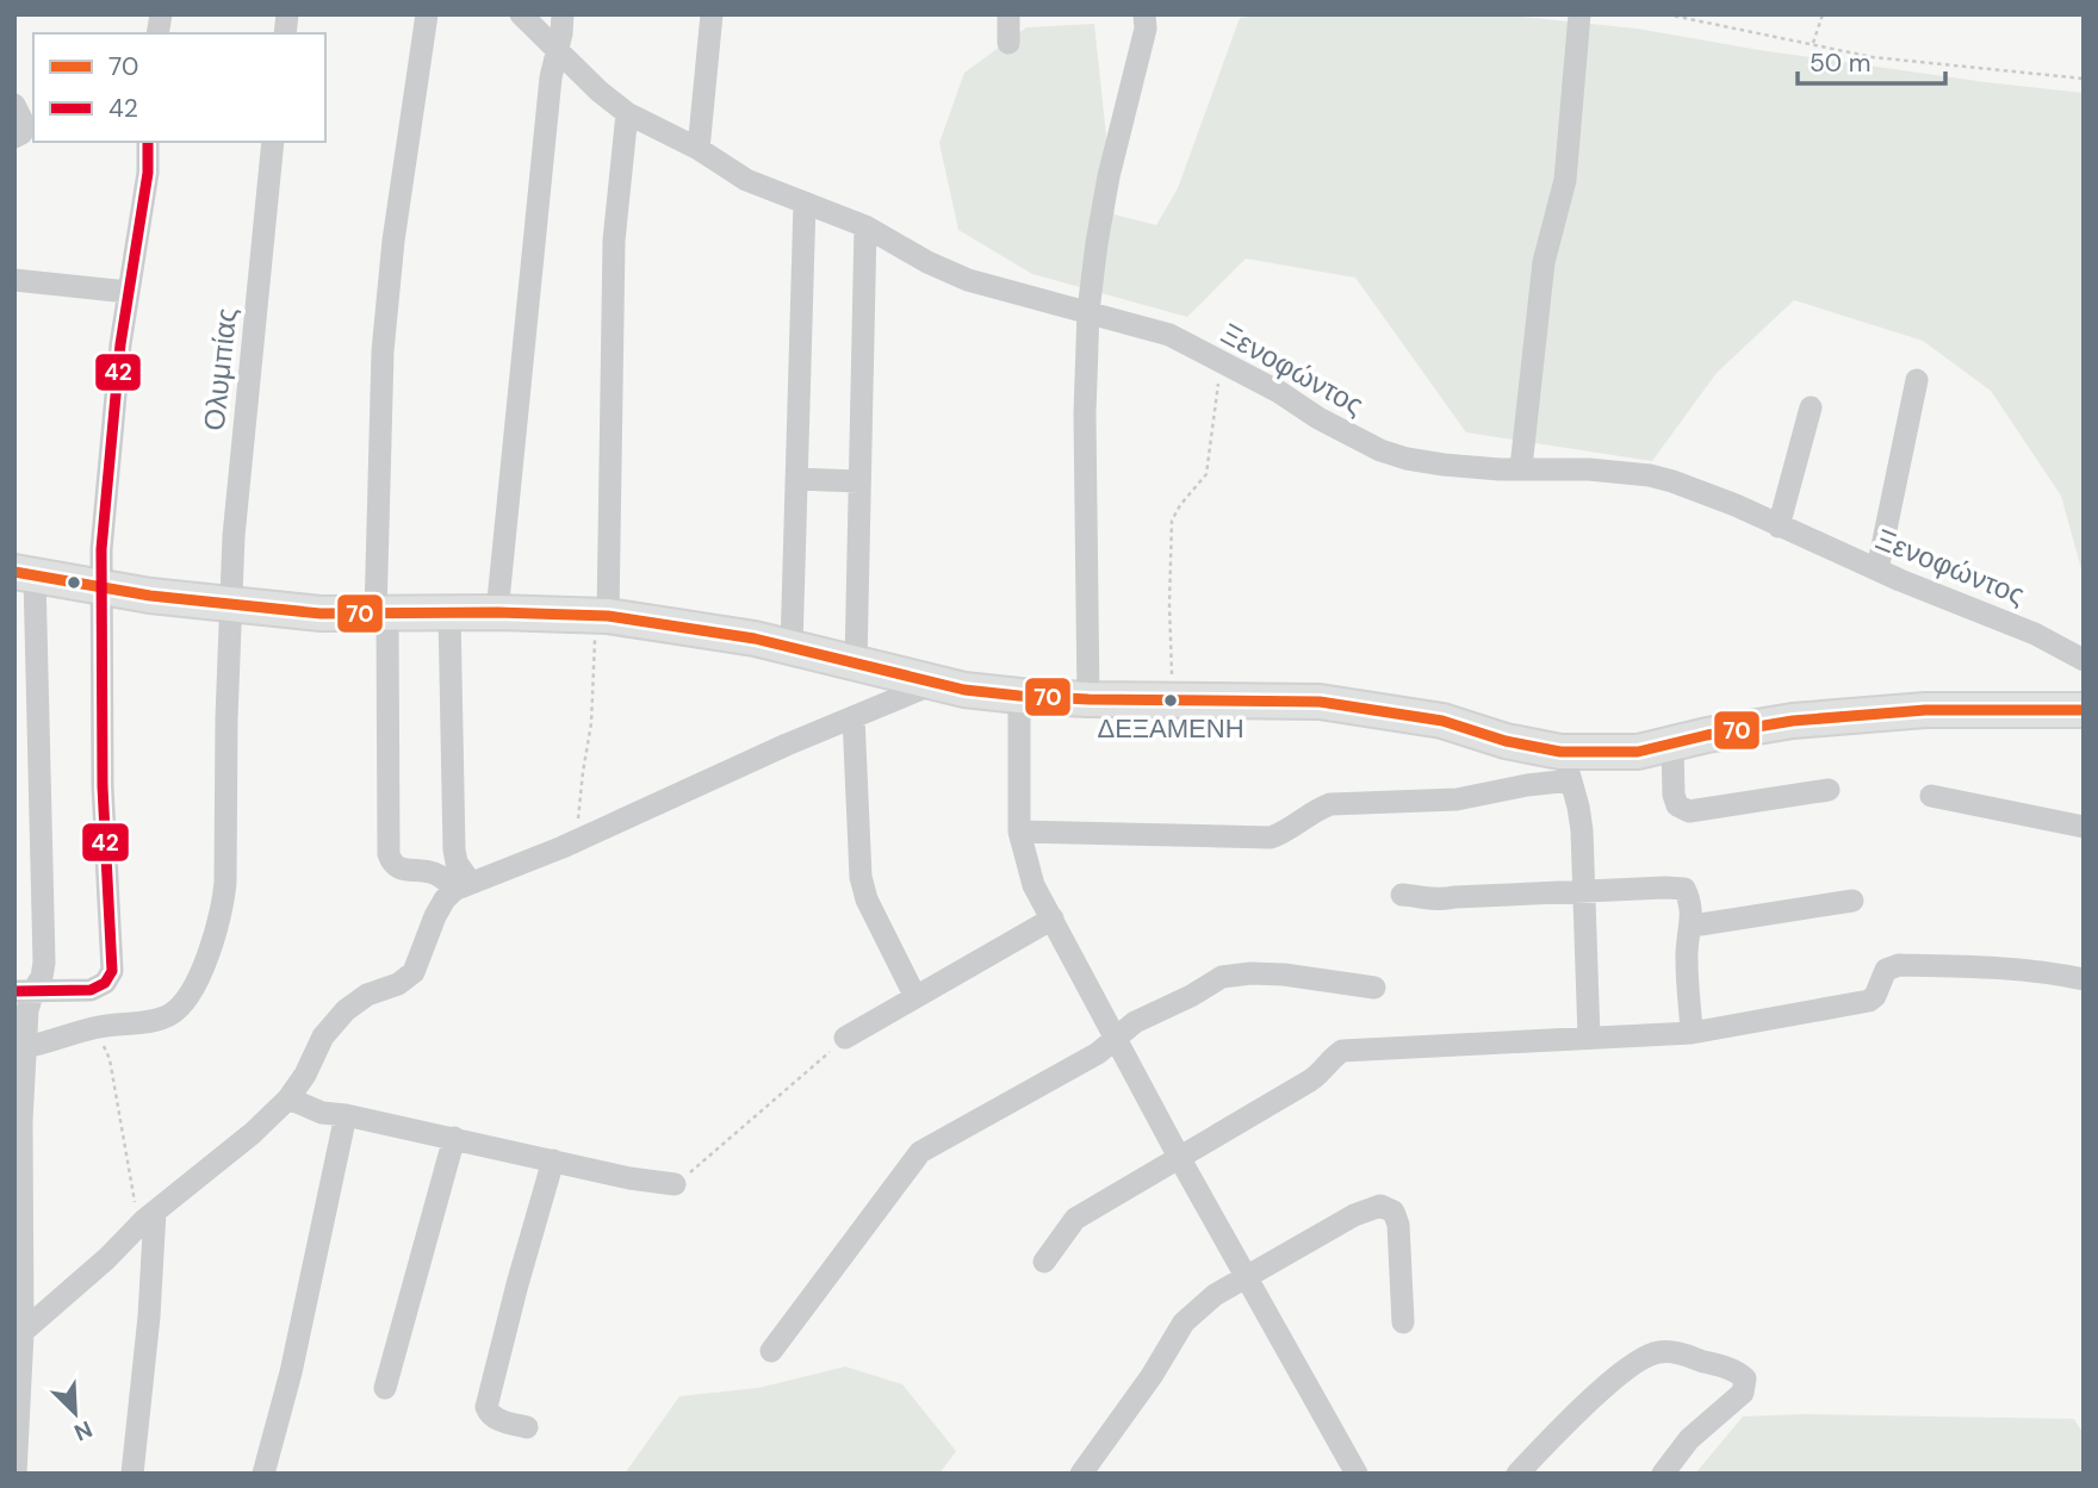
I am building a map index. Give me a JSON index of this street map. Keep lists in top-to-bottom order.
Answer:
{
  "streets": {
    "street": ["Ολυμπίας", "Ξενοφώντος"]
  },
  "places": ["ΔΕΞΑΜΕΝΗ"],
  "lines": ["transit line 42", "transit line 70"],
  "legend": ["70", "42"],
  "scale_bar": "50 m",
  "north": "bottom right"
}
